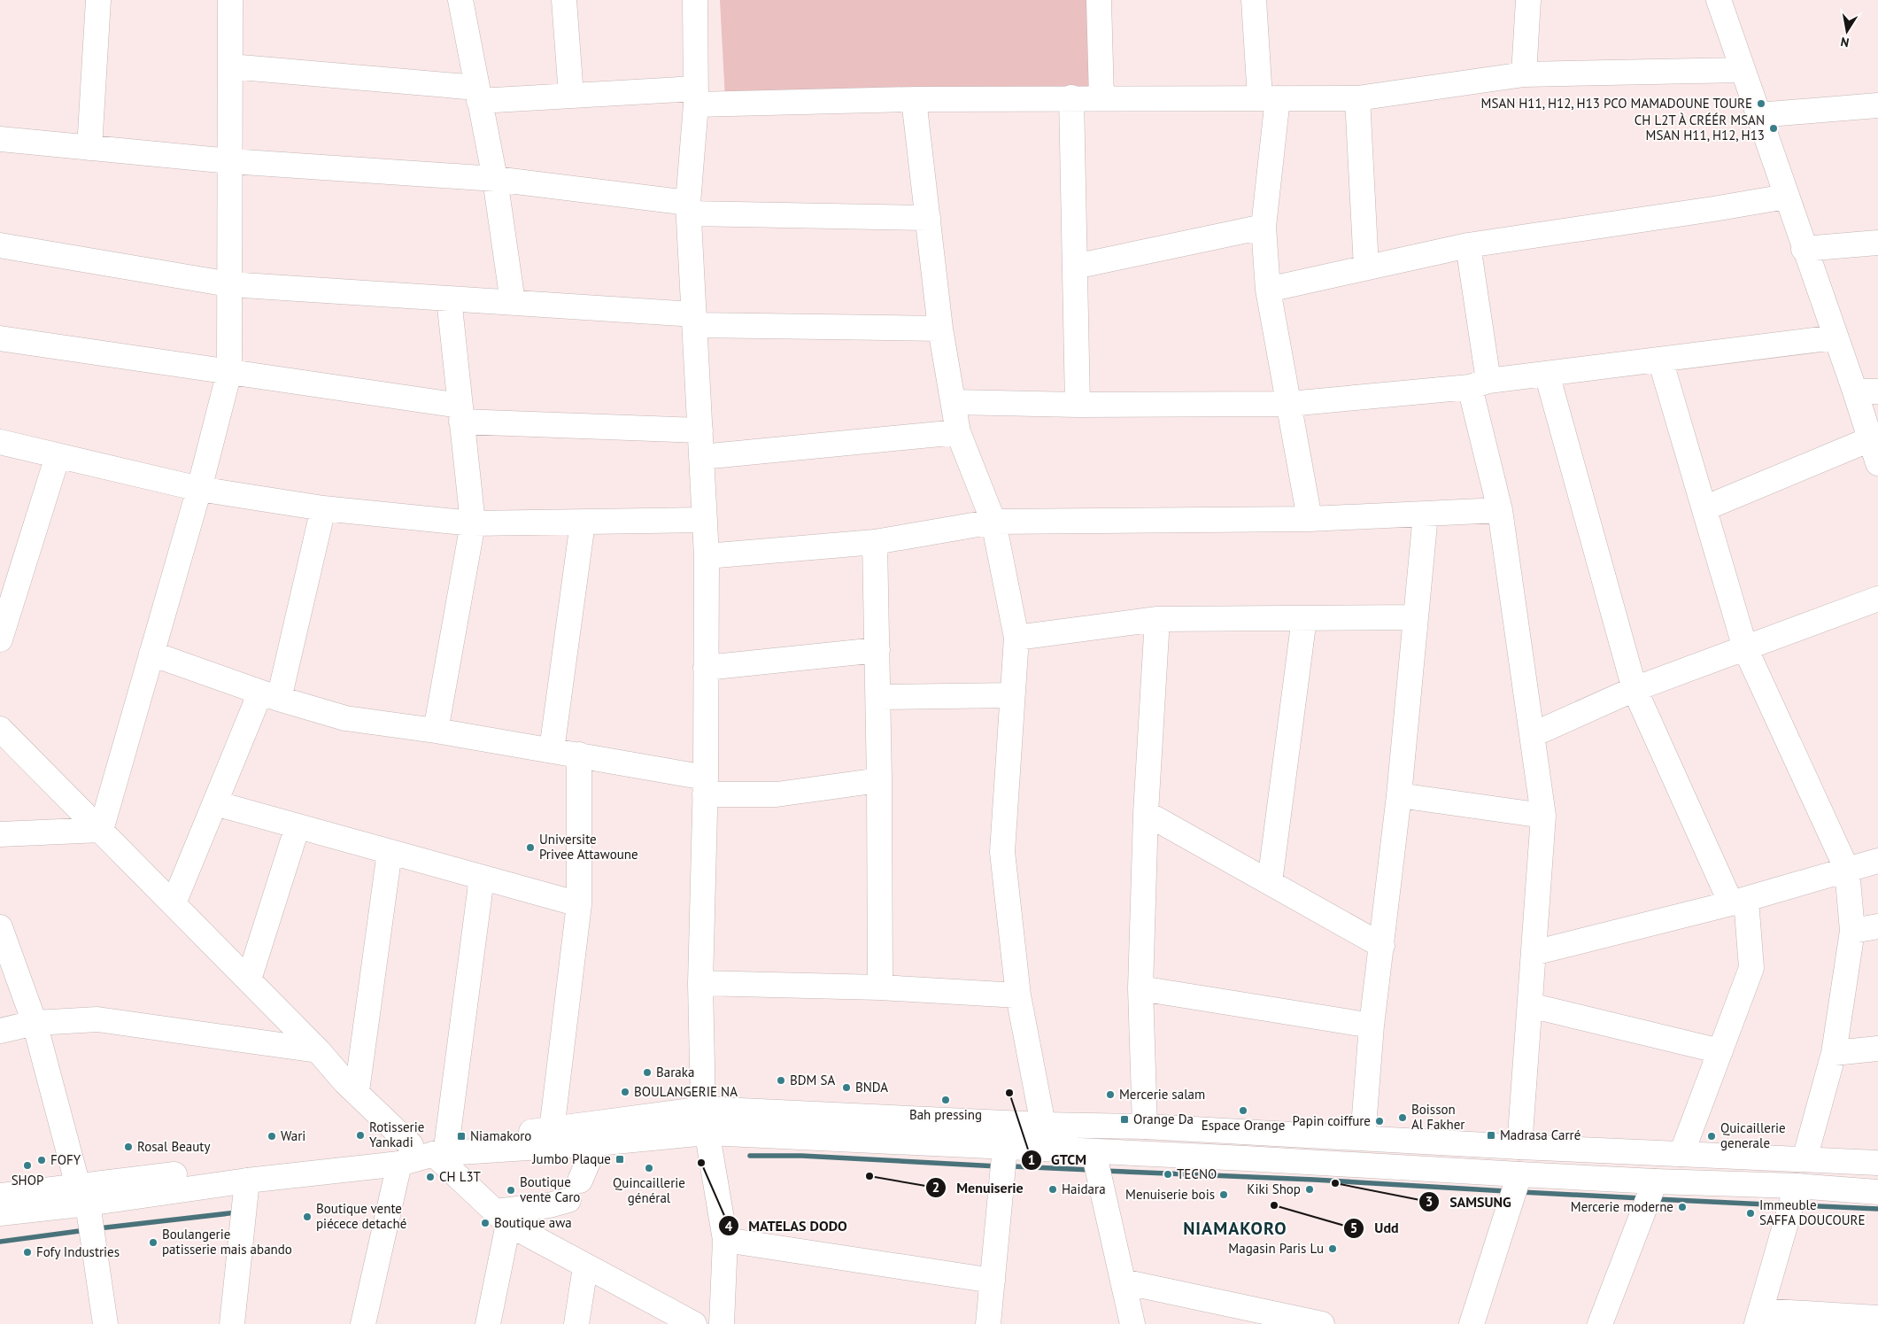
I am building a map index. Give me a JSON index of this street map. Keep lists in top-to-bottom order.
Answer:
{
  "districts": ["NIAMAKORO"],
  "places": {
    "other": [
      "MSAN H11, H12, H13 PCO MAMADOUNE TOURE",
      "CH L2T À CRÉÉR MSAN MSAN H11, H12, H13",
      "Universite Privee Attawoune",
      "Baraka",
      "BDM SA",
      "BNDA",
      "BOULANGERIE NA",
      "GTCM",
      "Mercerie salam",
      "Bah pressing",
      "Espace Orange",
      "Boisson Al Fakher",
      "Papin coiffure",
      "Rotisserie Yankadi",
      "Wari",
      "Quicaillerie generale",
      "Rosal Beauty",
      "FOFY",
      "MATELAS DODO",
      "SHOP",
      "Quincaillerie général",
      "TECNO",
      "Menuiserie",
      "CH L3T",
      "SAMSUNG",
      "Haidara",
      "Kiki Shop",
      "Boutique vente Caro",
      "Menuiserie bois",
      "Udd",
      "Mercerie moderne",
      "Immeuble SAFFA DOUCOURE",
      "Boutique vente piécece detaché",
      "Boutique awa",
      "Boulangerie patisserie mais abando",
      "Magasin Paris Lu",
      "Fofy Industries"
    ],
    "transit": [
      "Orange Da",
      "Madrasa Carré",
      "Niamakoro",
      "Jumbo Plaque"
    ]
  },
  "north": "bottom"
}
